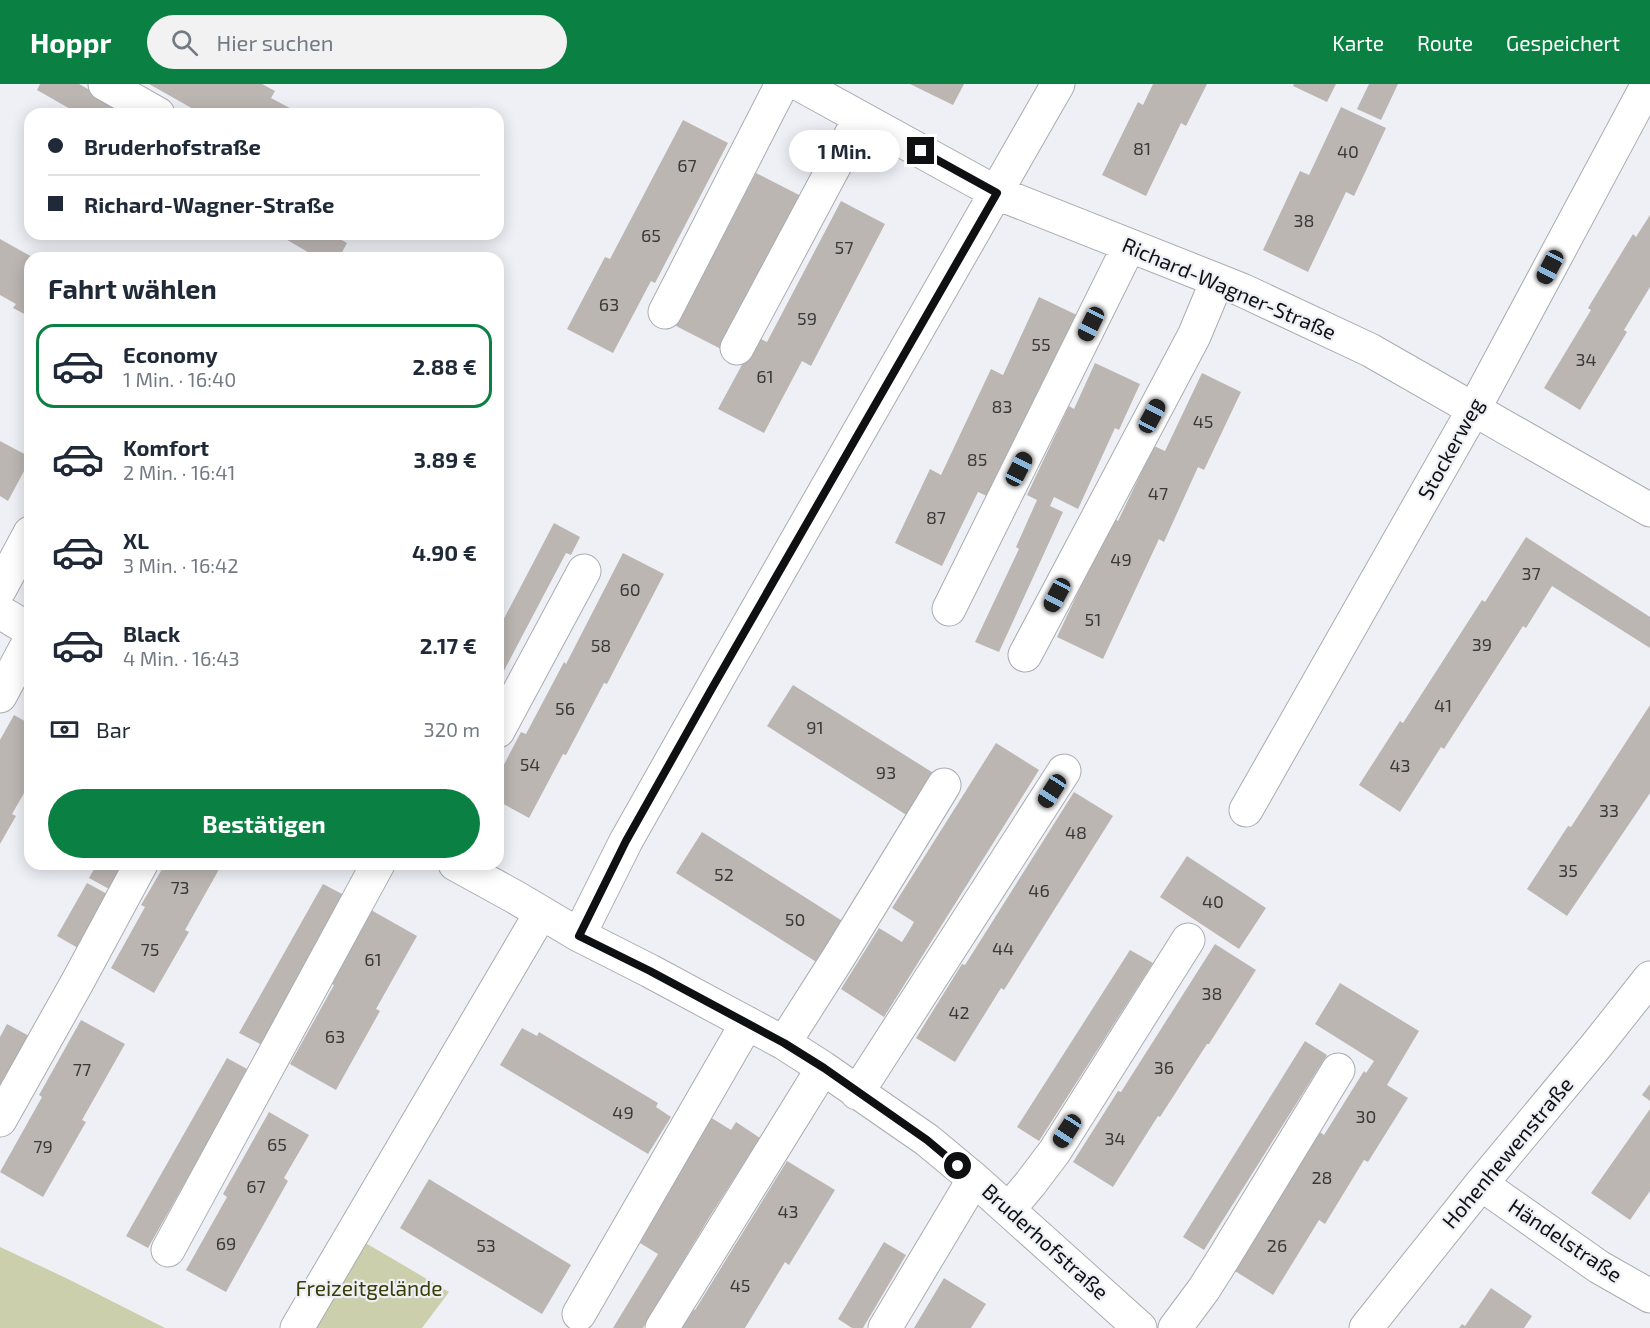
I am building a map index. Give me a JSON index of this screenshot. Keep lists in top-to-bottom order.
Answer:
{
  "streets": {
    "street": [
      "Richard-Wagner-Straße",
      "Stockerweg",
      "Hohenhewenstraße",
      "Händelstraße",
      "Bruderhofstraße"
    ]
  },
  "crossings": [
    ["Richard-Wagner-Straße", "Stockerweg"],
    ["Hohenhewenstraße", "Händelstraße"]
  ],
  "parks": ["Freizeitgelände"],
  "house_numbers": [
    "81",
    "40",
    "67",
    "38",
    "65",
    "57",
    "63",
    "59",
    "55",
    "34",
    "61",
    "83",
    "45",
    "85",
    "47",
    "87",
    "49",
    "37",
    "60",
    "51",
    "39",
    "58",
    "41",
    "56",
    "91",
    "54",
    "43",
    "93",
    "33",
    "48",
    "35",
    "52",
    "73",
    "46",
    "40",
    "50",
    "44",
    "75",
    "61",
    "38",
    "42",
    "63",
    "36",
    "77",
    "49",
    "30",
    "34",
    "65",
    "79",
    "28",
    "67",
    "43",
    "69",
    "53",
    "26",
    "45"
  ],
  "page": {
    "header": "Hoppr",
    "search": "Hier suchen",
    "nav": ["Karte", "Route", "Gespeichert"],
    "banner": ["Bruderhofstraße", "Richard-Wagner-Straße"],
    "bubble": "1 Min.",
    "heading": "Fahrt wählen",
    "list": [
      {
        "name": "Economy",
        "note": "1 Min. · 16:40",
        "value": "2.88 €"
      },
      {
        "name": "Komfort",
        "note": "2 Min. · 16:41",
        "value": "3.89 €"
      },
      {
        "name": "XL",
        "note": "3 Min. · 16:42",
        "value": "4.90 €"
      },
      {
        "name": "Black",
        "note": "4 Min. · 16:43",
        "value": "2.17 €"
      }
    ],
    "pay": ["Bar", "320 m"],
    "buttons": "Bestätigen"
  }
}
